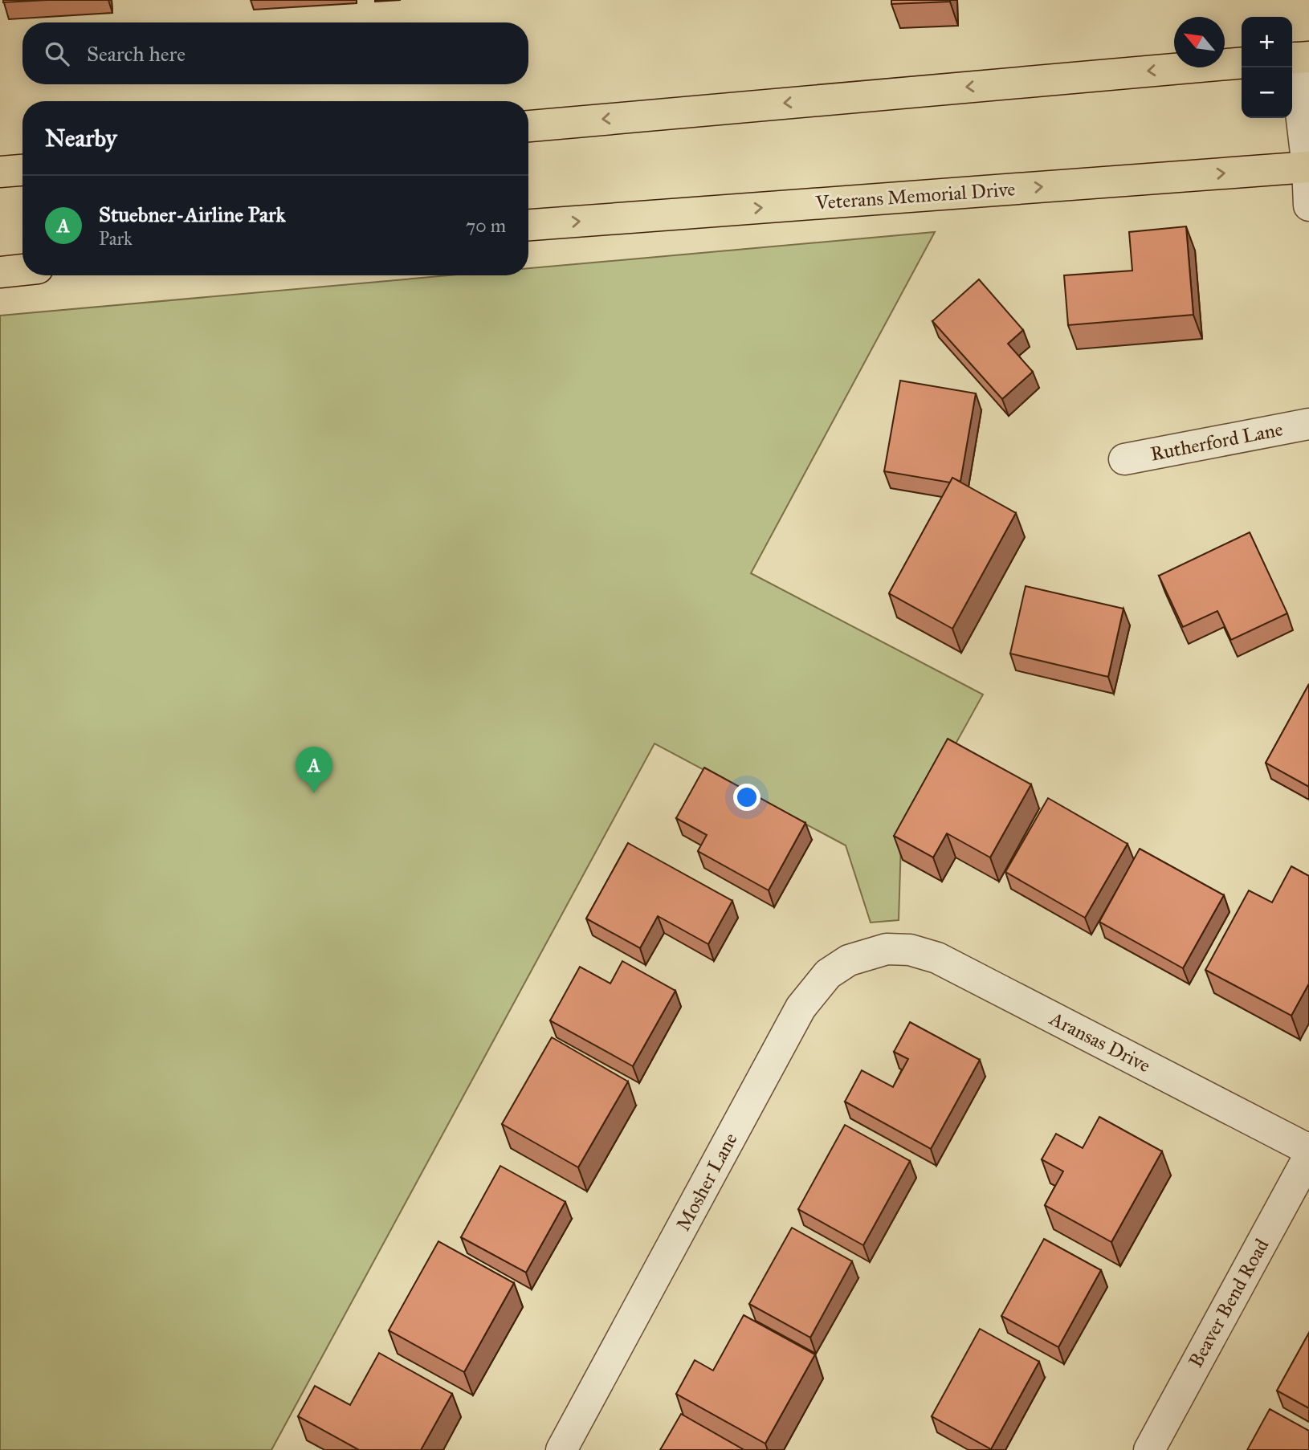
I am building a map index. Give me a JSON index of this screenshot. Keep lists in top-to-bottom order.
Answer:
{
  "streets": {
    "main road": ["Veterans Memorial Drive"],
    "street": [
      "Rutherford Lane",
      "Aransas Drive",
      "Mosher Lane",
      "Beaver Bend Road"
    ]
  },
  "crossings": [
    ["Aransas Drive", "Mosher Lane"]
  ],
  "north": "top left",
  "page": {
    "map_buttons": ["+", "−"],
    "search": "Search here",
    "heading": "Nearby",
    "list": [
      {
        "mark": "A",
        "name": "Stuebner-Airline Park",
        "note": "Park",
        "value": "70 m"
      }
    ],
    "pins": "A"
  }
}
